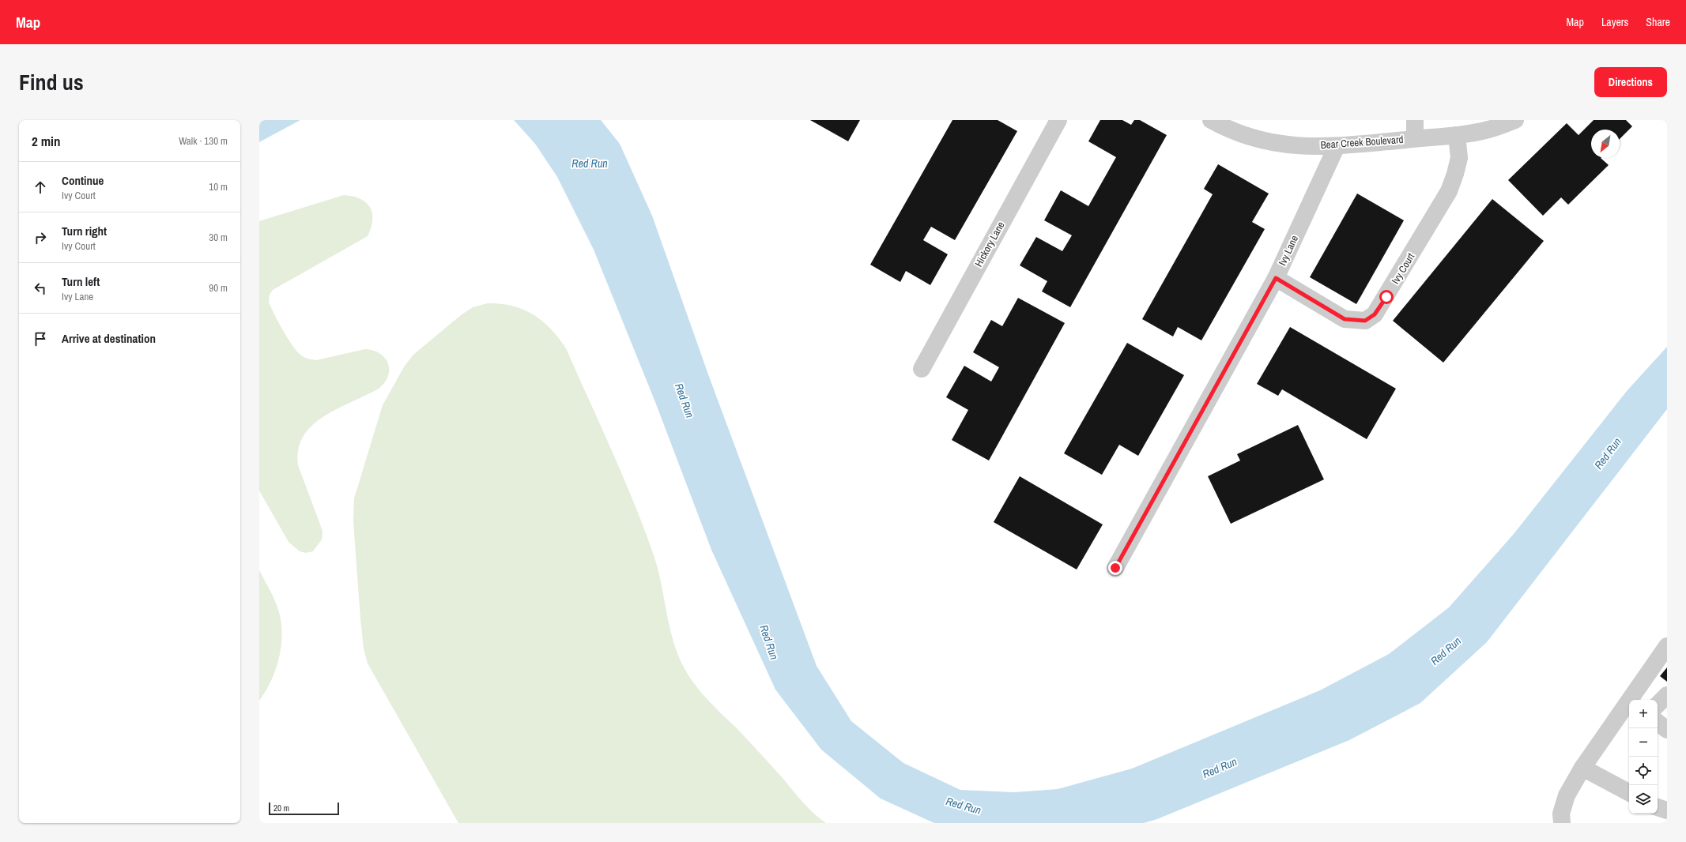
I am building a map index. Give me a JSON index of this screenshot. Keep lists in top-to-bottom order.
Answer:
{
  "streets": {
    "street": [
      "Bear Creek Boulevard",
      "Hickory Lane",
      "Ivy Lane",
      "Ivy Court"
    ]
  },
  "crossings": [
    ["Bear Creek Boulevard", "Ivy Lane"],
    ["Bear Creek Boulevard", "Ivy Court"],
    ["Ivy Lane", "Ivy Court"]
  ],
  "water": ["Red Run"],
  "scale_bar": "20 m",
  "north": "bottom left",
  "page": {
    "header": "Map",
    "nav": ["Map", "Layers", "Share"],
    "title": "Find us",
    "buttons": "Directions",
    "heading": ["2 min", "Walk · 130 m"],
    "list": [
      ["Continue", "Ivy Court", "10 m"],
      ["Turn right", "Ivy Court", "30 m"],
      ["Turn left", "Ivy Lane", "90 m"],
      "Arrive at destination"
    ],
    "map_buttons": ["+", "−"],
    "scale": "20 m"
  }
}
